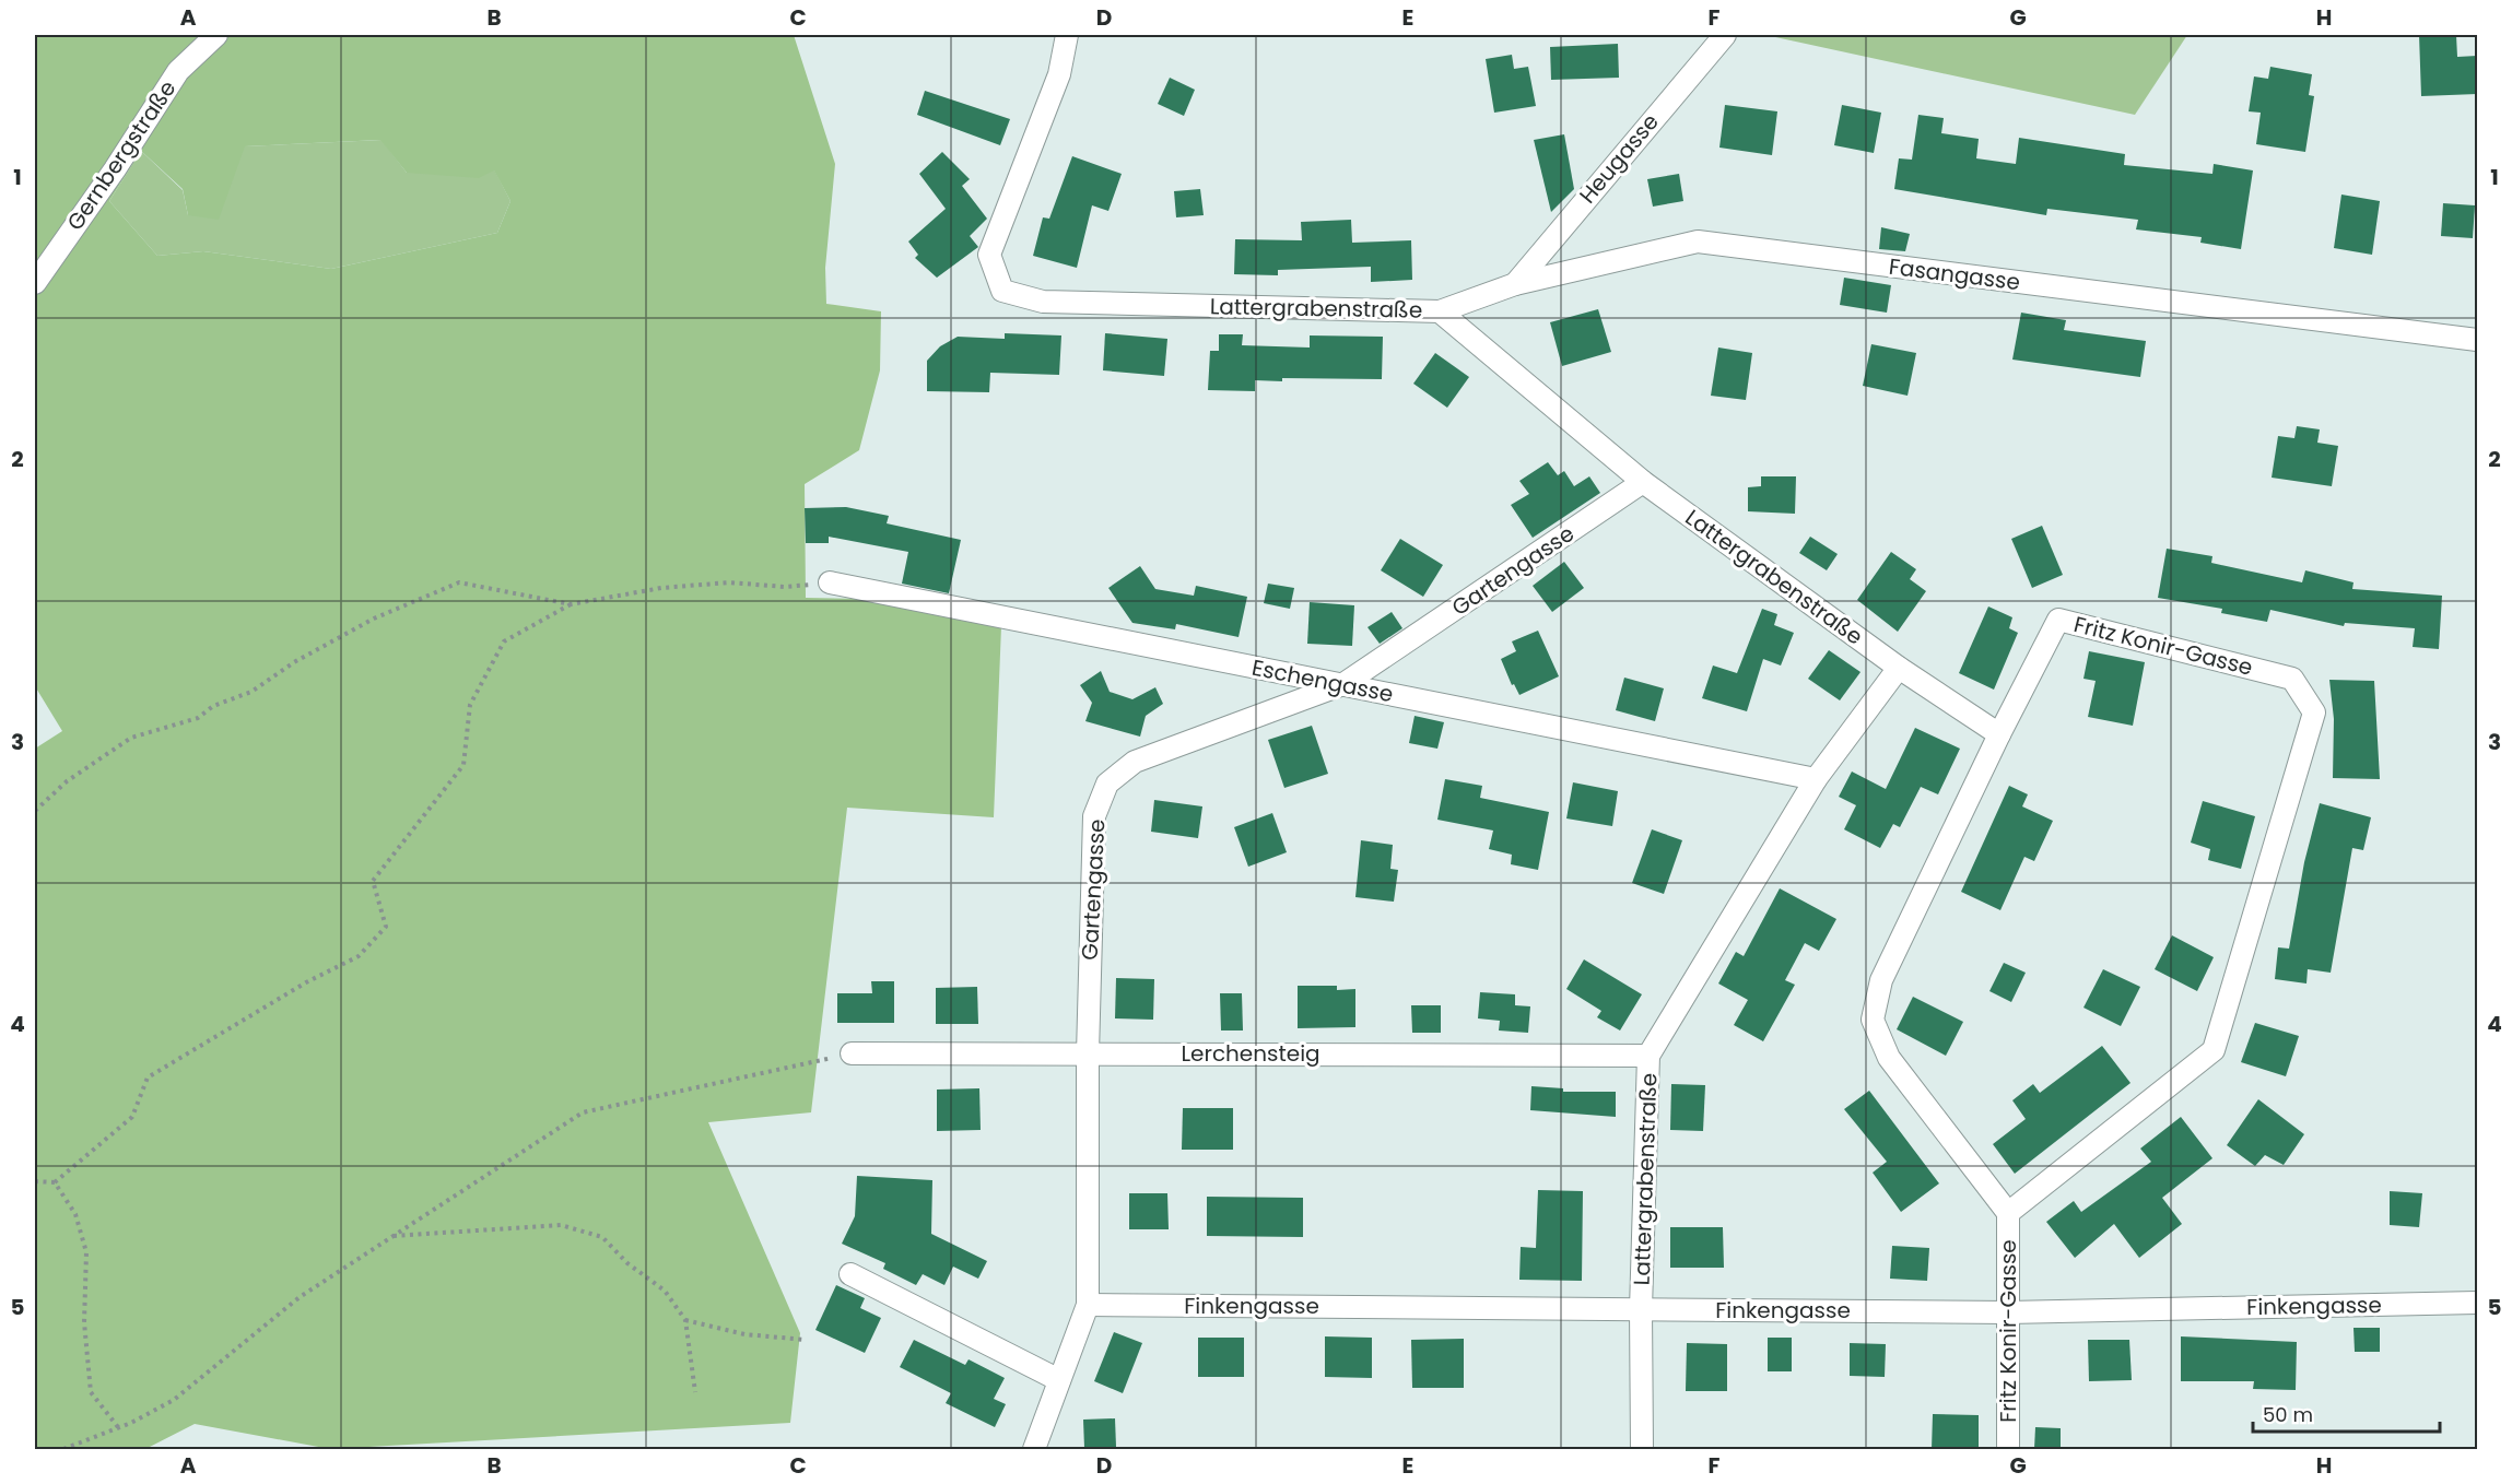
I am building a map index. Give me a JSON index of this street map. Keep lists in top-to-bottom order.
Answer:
{
  "streets": {
    "street": [
      "Gernbergstraße",
      "Heugasse",
      "Fasangasse",
      "Lattergrabenstraße",
      "Gartengasse",
      "Fritz Konir-Gasse",
      "Eschengasse",
      "Lerchensteig",
      "Finkengasse"
    ]
  },
  "crossings": [
    ["Heugasse", "Fasangasse"],
    ["Fasangasse", "Lattergrabenstraße"],
    ["Lattergrabenstraße", "Gartengasse"],
    ["Lattergrabenstraße", "Fritz Konir-Gasse"],
    ["Lattergrabenstraße", "Eschengasse"],
    ["Lattergrabenstraße", "Lerchensteig"],
    ["Lattergrabenstraße", "Finkengasse"],
    ["Gartengasse", "Eschengasse"],
    ["Gartengasse", "Lerchensteig"],
    ["Gartengasse", "Finkengasse"],
    ["Fritz Konir-Gasse", "Finkengasse"]
  ],
  "scale_bar": "50 m",
  "grid": {
    "columns": [
      "A",
      "B",
      "C",
      "D",
      "E",
      "F",
      "G",
      "H"
    ],
    "rows": [
      "1",
      "2",
      "3",
      "4",
      "5"
    ]
  }
}
